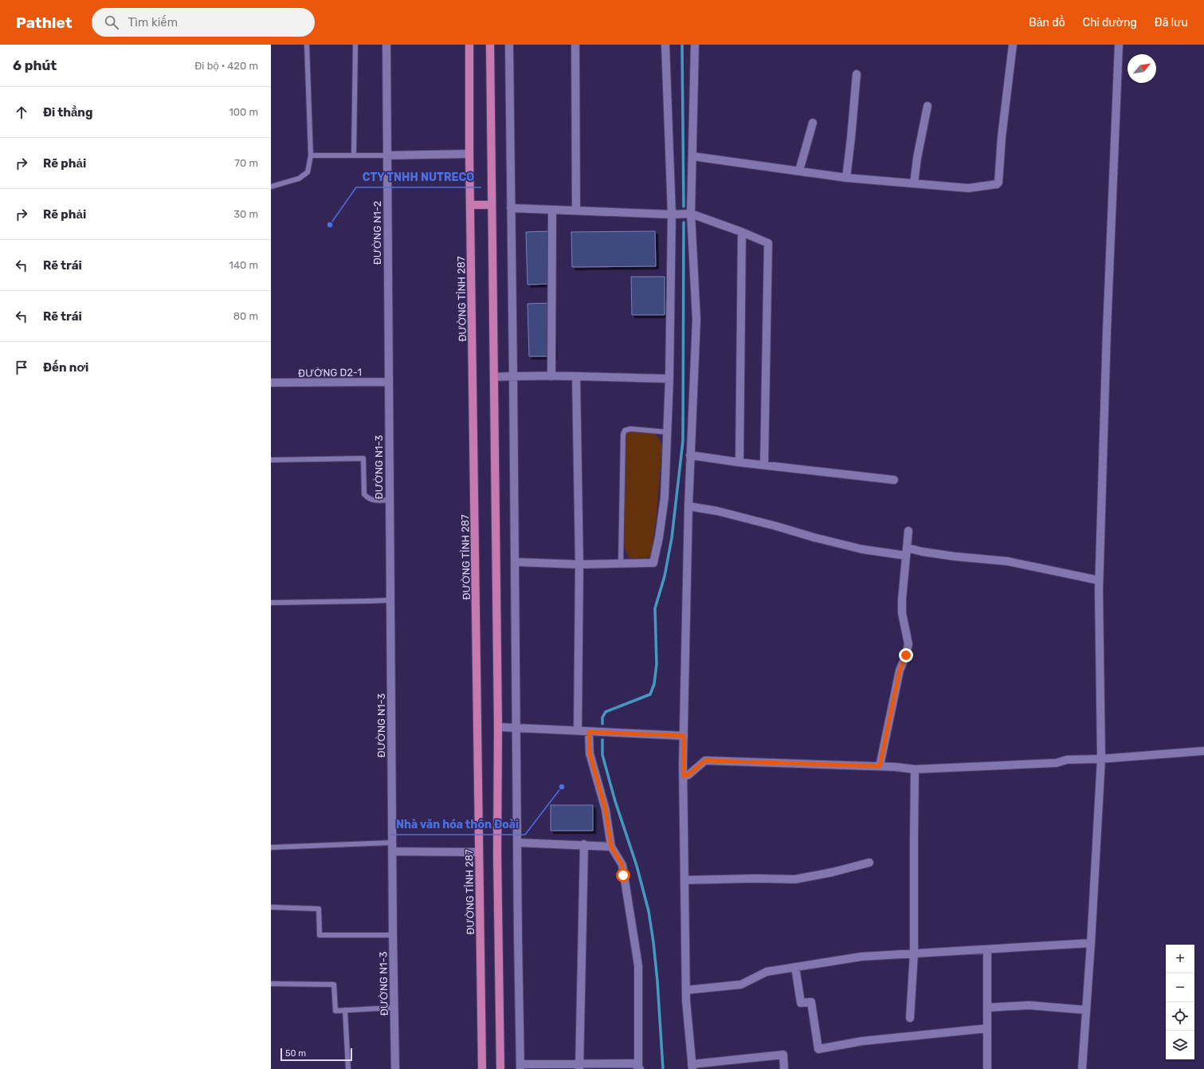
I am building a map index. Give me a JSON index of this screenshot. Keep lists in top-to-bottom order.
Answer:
{
  "streets": {
    "main road": ["ĐƯỜNG TỈNH 287"],
    "street": ["ĐƯỜNG N1-2", "ĐƯỜNG D2-1", "ĐƯỜNG N1-3"]
  },
  "crossings": [
    ["ĐƯỜNG N1-2", "ĐƯỜNG D2-1"],
    ["ĐƯỜNG N1-2", "ĐƯỜNG N1-3"],
    ["ĐƯỜNG D2-1", "ĐƯỜNG N1-3"]
  ],
  "places": ["CTY TNHH NUTRECO", "Nhà văn hóa thôn Đoài"],
  "scale_bar": "50 m",
  "north": "top right",
  "page": {
    "header": "Pathlet",
    "search": "Tìm kiếm",
    "nav": ["Bản đồ", "Chỉ đường", "Đã lưu"],
    "heading": ["6 phút", "Đi bộ · 420 m"],
    "list": [
      ["Đi thẳng", "100 m"],
      ["Rẽ phải", "70 m"],
      ["Rẽ phải", "30 m"],
      ["Rẽ trái", "140 m"],
      ["Rẽ trái", "80 m"],
      "Đến nơi"
    ],
    "map_buttons": ["+", "−"],
    "scale": "50 m"
  }
}
